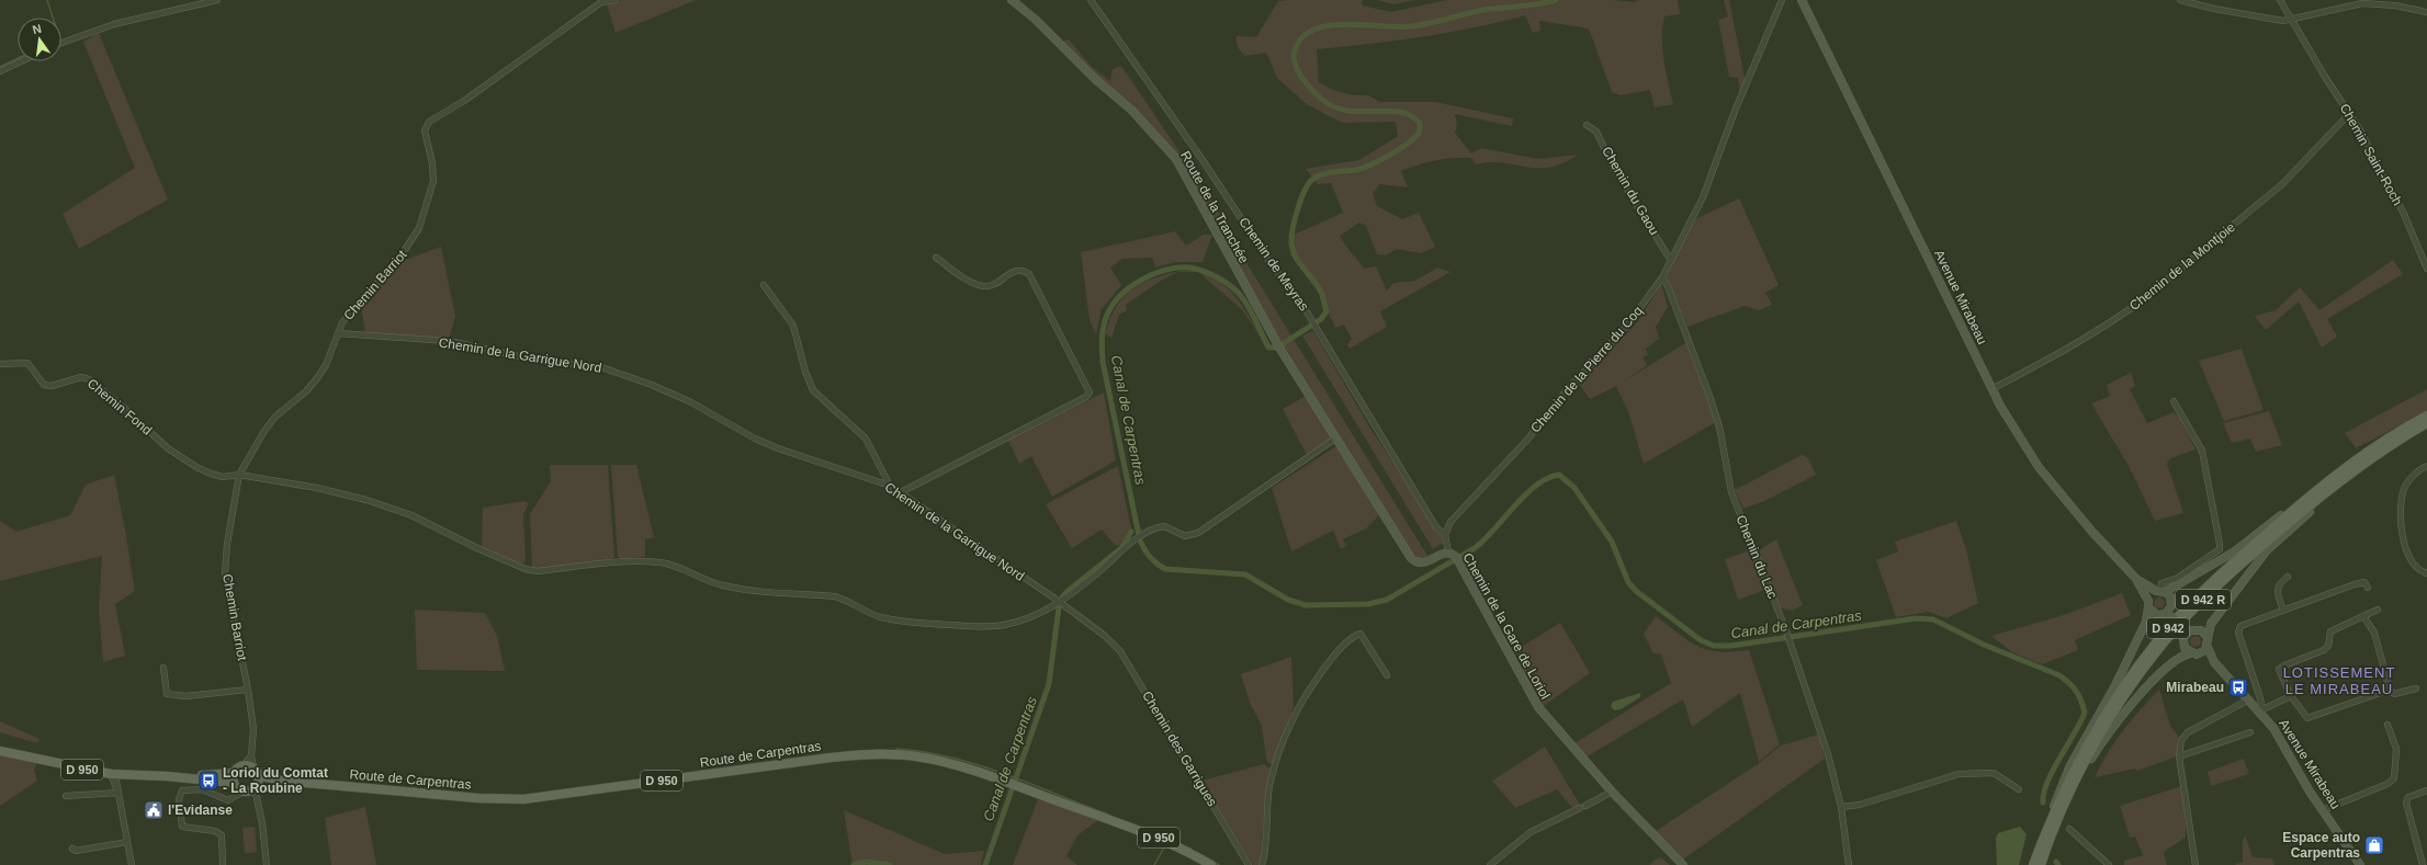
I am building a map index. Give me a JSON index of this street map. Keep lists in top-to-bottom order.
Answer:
{
  "streets": {
    "main road": [
      "Route de la Tranchée",
      "Avenue Mirabeau",
      "D 942 R",
      "Chemin de la Gare de Loriol",
      "D 942",
      "Route de Carpentras",
      "D 950"
    ],
    "street": [
      "Chemin Saint-Roch",
      "Chemin du Gaou",
      "Chemin de Meyras",
      "Chemin de la Montjoie",
      "Chemin Barriot",
      "Chemin de la Garrigue Nord",
      "Chemin de la Pierre du Coq",
      "Chemin Fond",
      "Chemin du Lac",
      "Chemin des Garrigues"
    ]
  },
  "crossings": [
    ["Chemin Saint-Roch", "Chemin de la Montjoie"],
    ["Chemin du Gaou", "Chemin de la Pierre du Coq"],
    ["Route de la Tranchée", "Chemin de la Gare de Loriol"],
    ["Chemin de Meyras", "Chemin de la Pierre du Coq"],
    ["Chemin de la Montjoie", "Avenue Mirabeau"],
    ["Chemin Barriot", "Chemin de la Garrigue Nord"],
    ["Chemin Barriot", "Chemin Fond"],
    ["Chemin Barriot", "Route de Carpentras"],
    ["Chemin Barriot", "D 950"],
    ["Chemin de la Garrigue Nord", "Chemin des Garrigues"],
    ["Chemin de la Pierre du Coq", "Chemin du Lac"],
    ["Route de Carpentras", "D 950"]
  ],
  "districts": ["LOTISSEMENT LE MIRABEAU"],
  "water": ["Canal de Carpentras"],
  "places": {
    "bus stop": ["Mirabeau", "Loriol du Comtat - La Roubine"],
    "public building": ["l'Evidanse"],
    "shop": ["Espace auto Carpentras"]
  },
  "north": "top"
}
